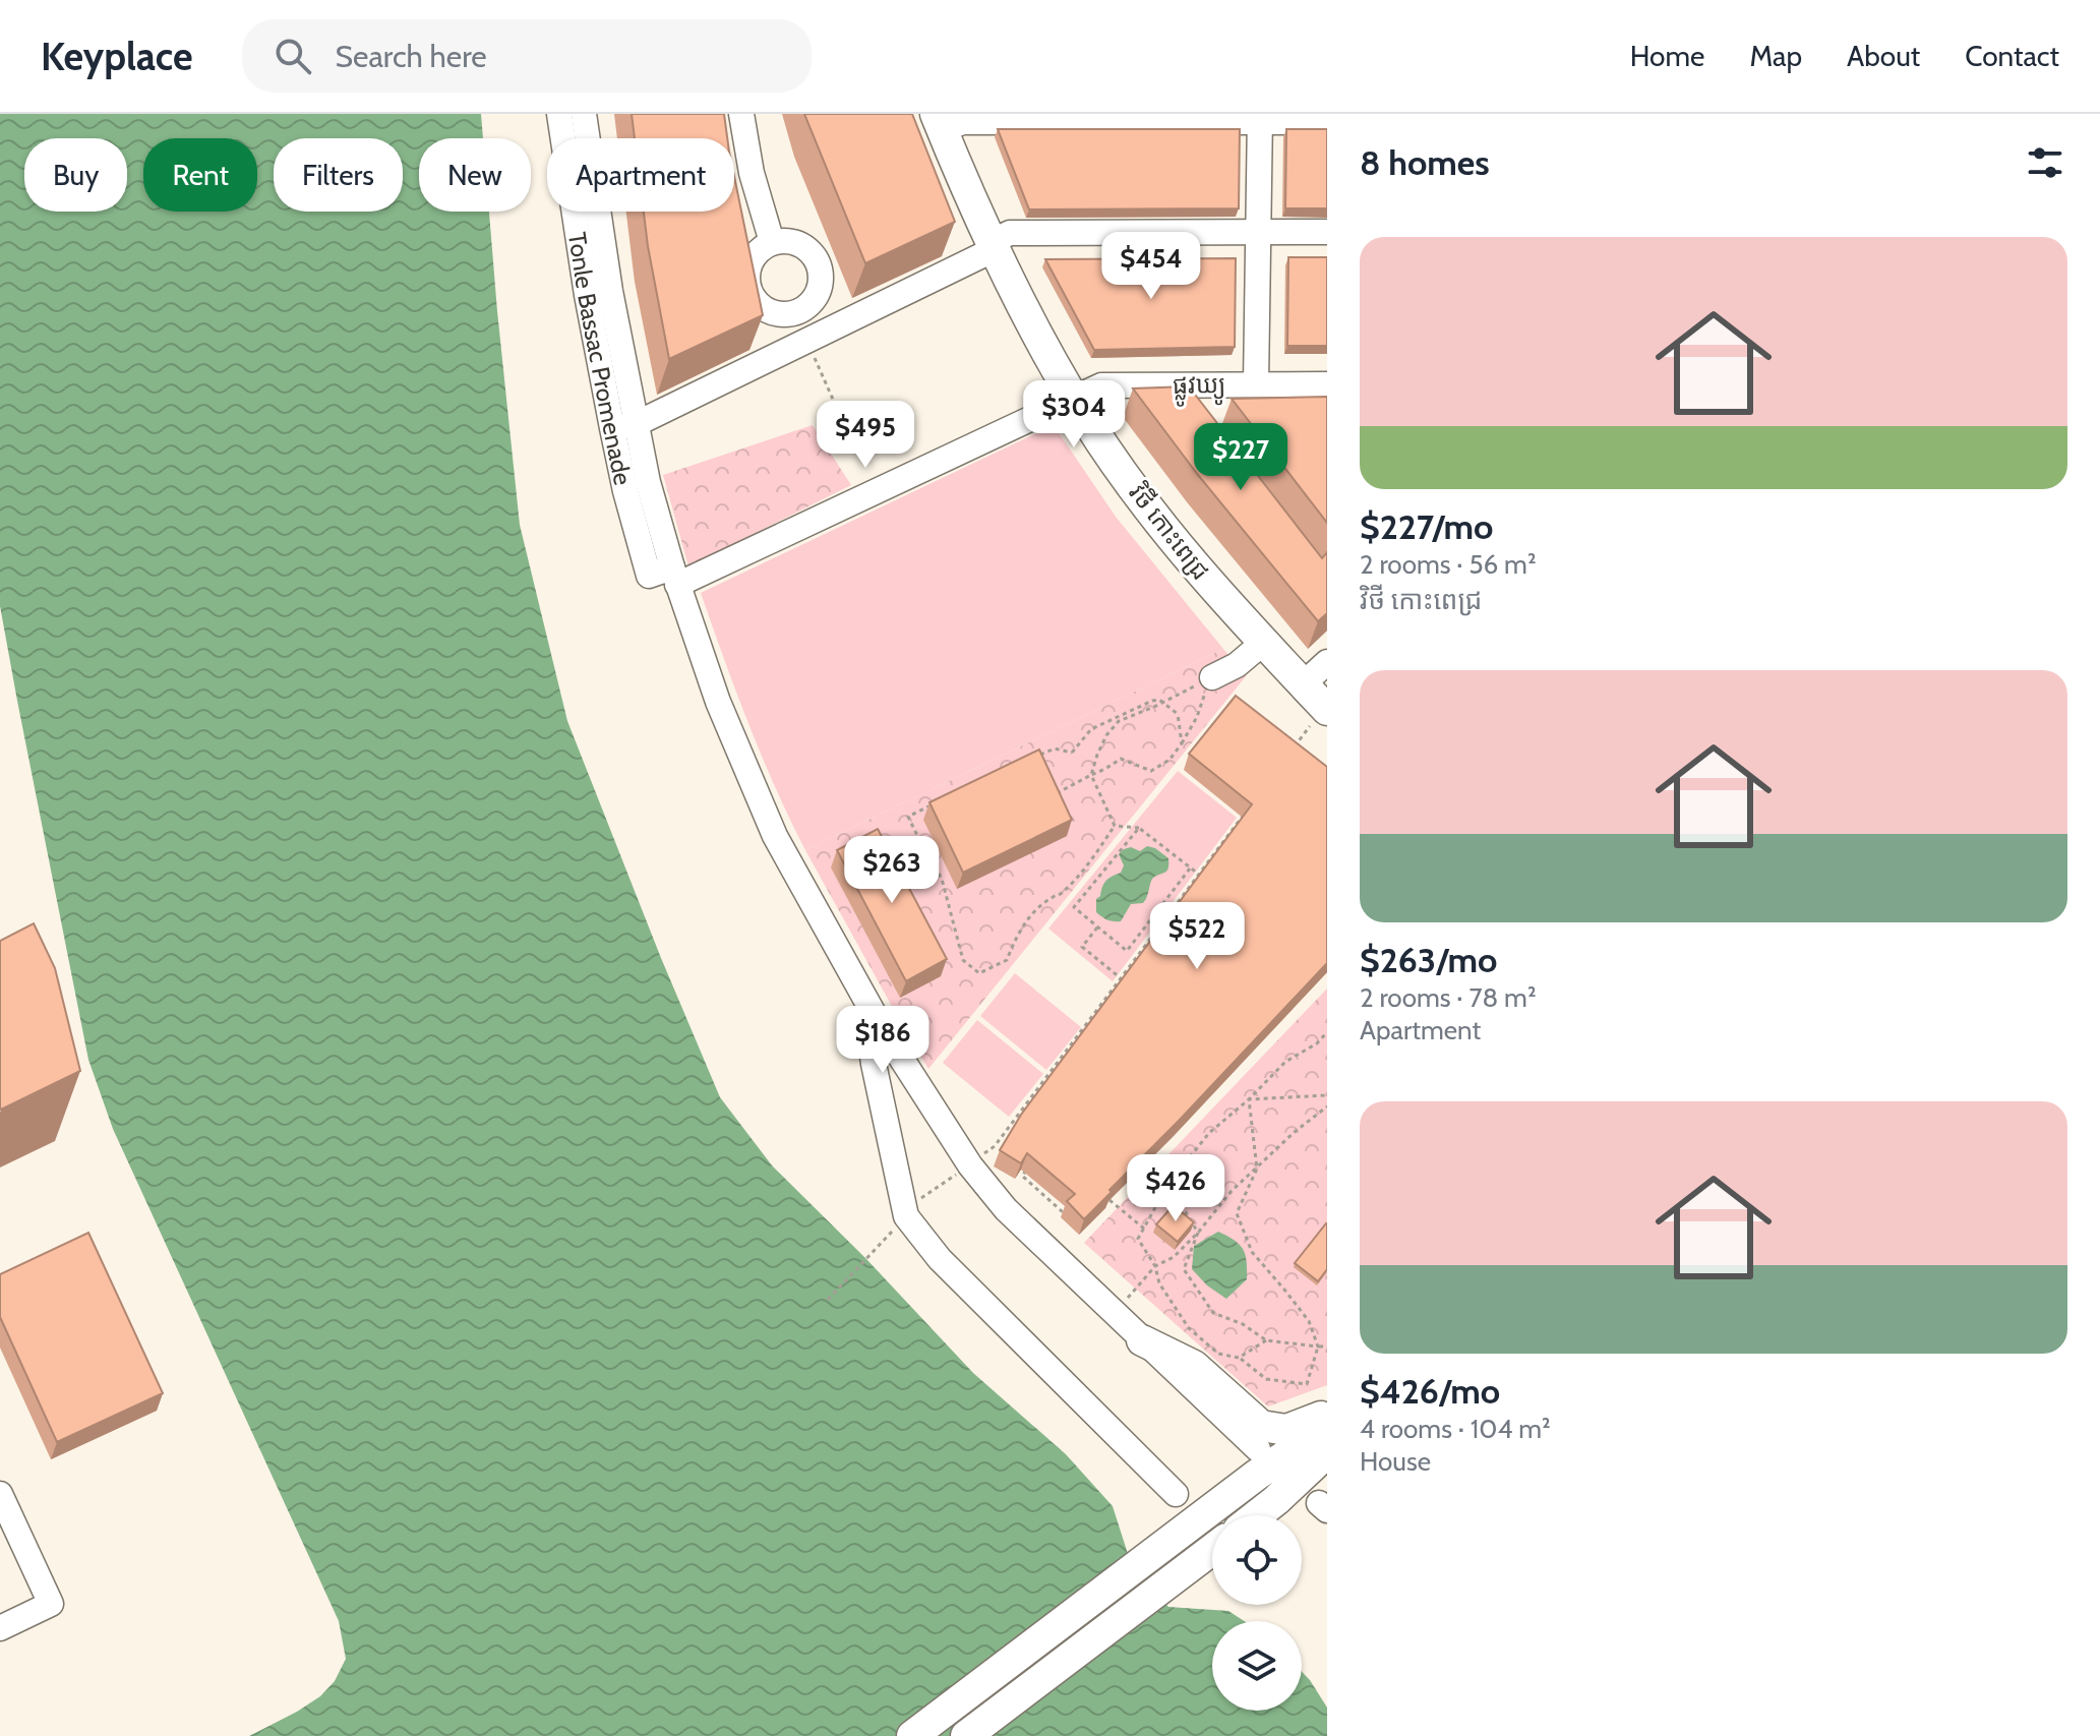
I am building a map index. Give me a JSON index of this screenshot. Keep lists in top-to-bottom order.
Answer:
{
  "streets": {
    "main road": ["វិថី កោះពេជ្រ"],
    "street": ["Tonle Bassac Promenade", "ផ្លូវឃ្យូ"]
  },
  "crossings": [
    ["ផ្លូវឃ្យូ", "វិថី កោះពេជ្រ"]
  ],
  "page": {
    "header": "Keyplace",
    "search": "Search here",
    "nav": [
      "Home",
      "Map",
      "About",
      "Contact"
    ],
    "heading": "8 homes",
    "chip": [
      "Buy",
      "Rent",
      "Filters",
      "New",
      "Apartment"
    ],
    "list": [
      {
        "name": "$227/mo",
        "note": "2 rooms · 56 m² · វិថី កោះពេជ្រ"
      },
      {
        "name": "$263/mo",
        "note": "2 rooms · 78 m² · Apartment"
      },
      {
        "name": "$426/mo",
        "note": "4 rooms · 104 m² · House"
      }
    ],
    "price": [
      "$454",
      "$304",
      "$495",
      "$227",
      "$263",
      "$522",
      "$186",
      "$426"
    ]
  }
}
